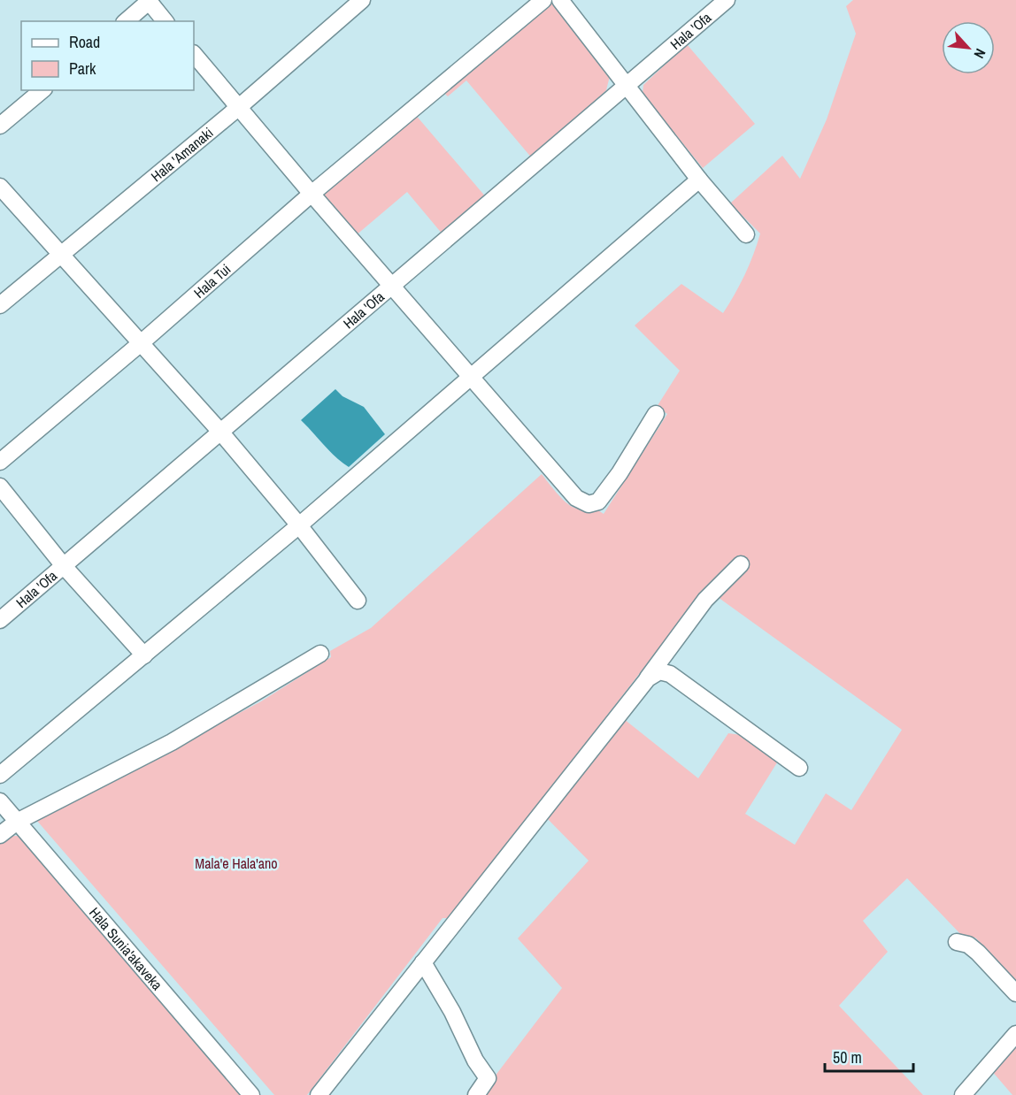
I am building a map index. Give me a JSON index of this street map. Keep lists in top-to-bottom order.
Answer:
{
  "streets": {
    "street": [
      "Hala 'Ofa",
      "Hala 'Amanaki",
      "Hala Tui",
      "Hala Sunia'akaveka"
    ]
  },
  "parks": ["Mala'e Hala'ano"],
  "legend": ["Road", "Park"],
  "scale_bar": "50 m",
  "north": "bottom right"
}
